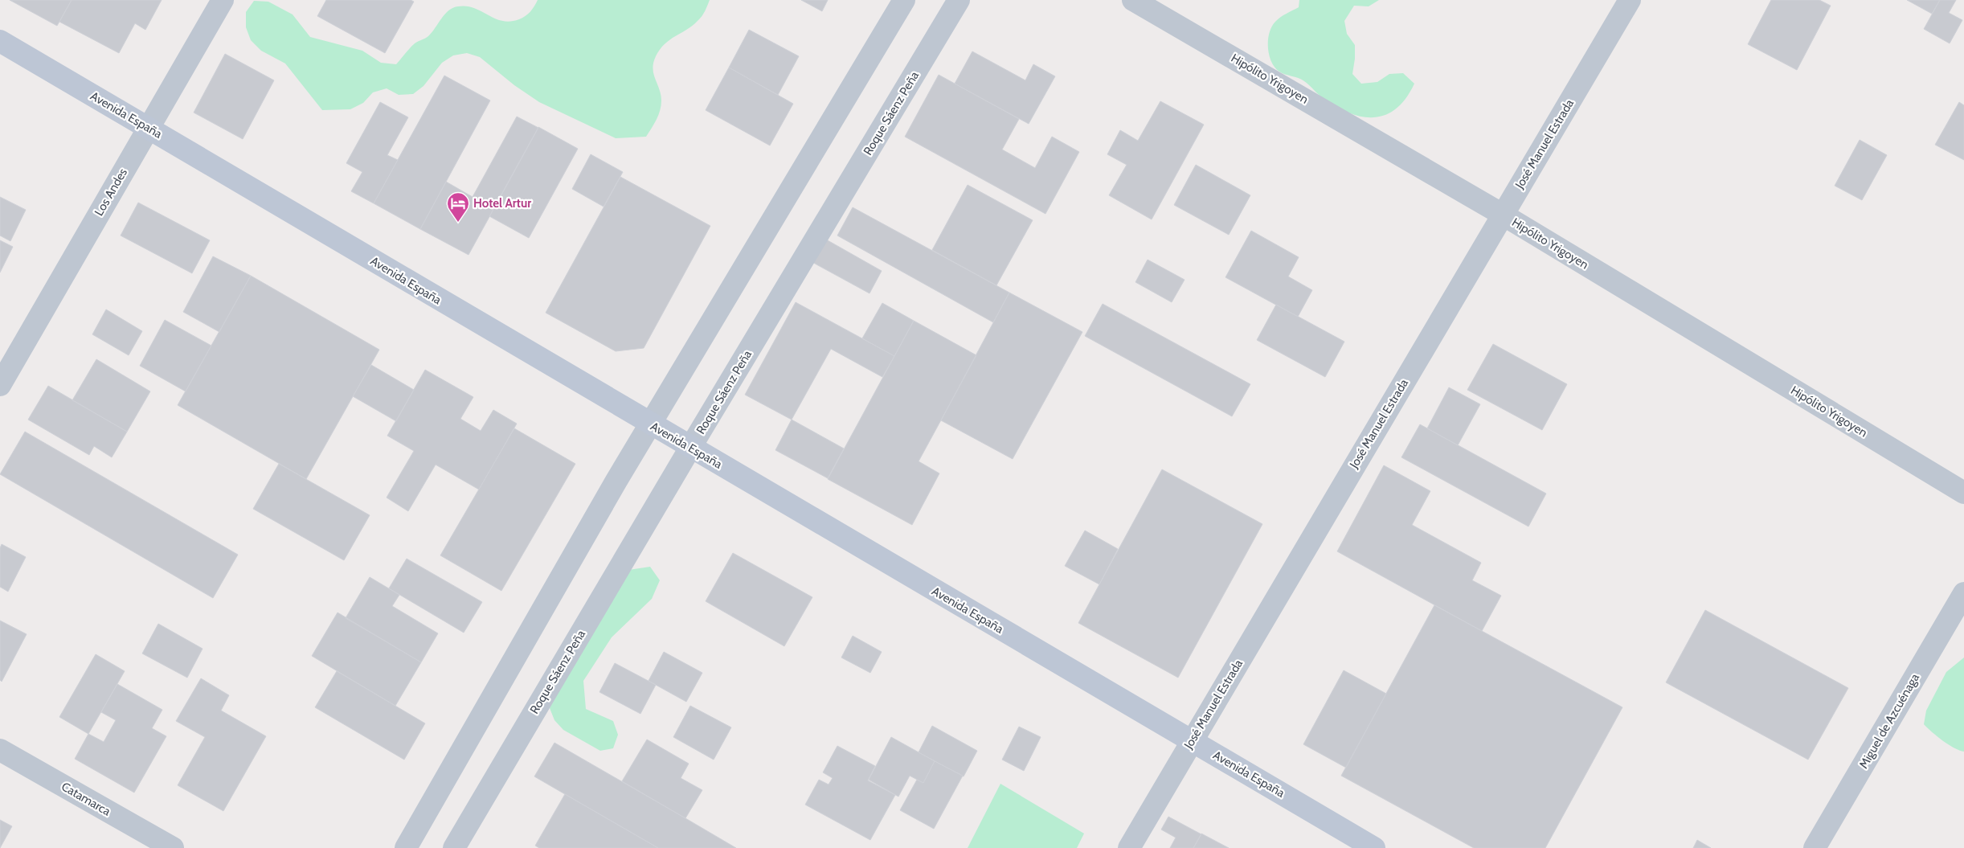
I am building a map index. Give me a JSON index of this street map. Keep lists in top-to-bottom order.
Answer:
{
  "streets": {
    "main road": ["Avenida España"],
    "street": [
      "Hipólito Yrigoyen",
      "Roque Sáenz Peña",
      "José Manuel Estrada",
      "Los Andes",
      "Miguel de Azcuénaga",
      "Catamarca"
    ]
  },
  "crossings": [
    ["Hipólito Yrigoyen", "José Manuel Estrada"],
    ["Roque Sáenz Peña", "Avenida España"],
    ["Avenida España", "José Manuel Estrada"],
    ["Avenida España", "Los Andes"]
  ],
  "places": {
    "hotel": ["Hotel Artur"]
  }
}
